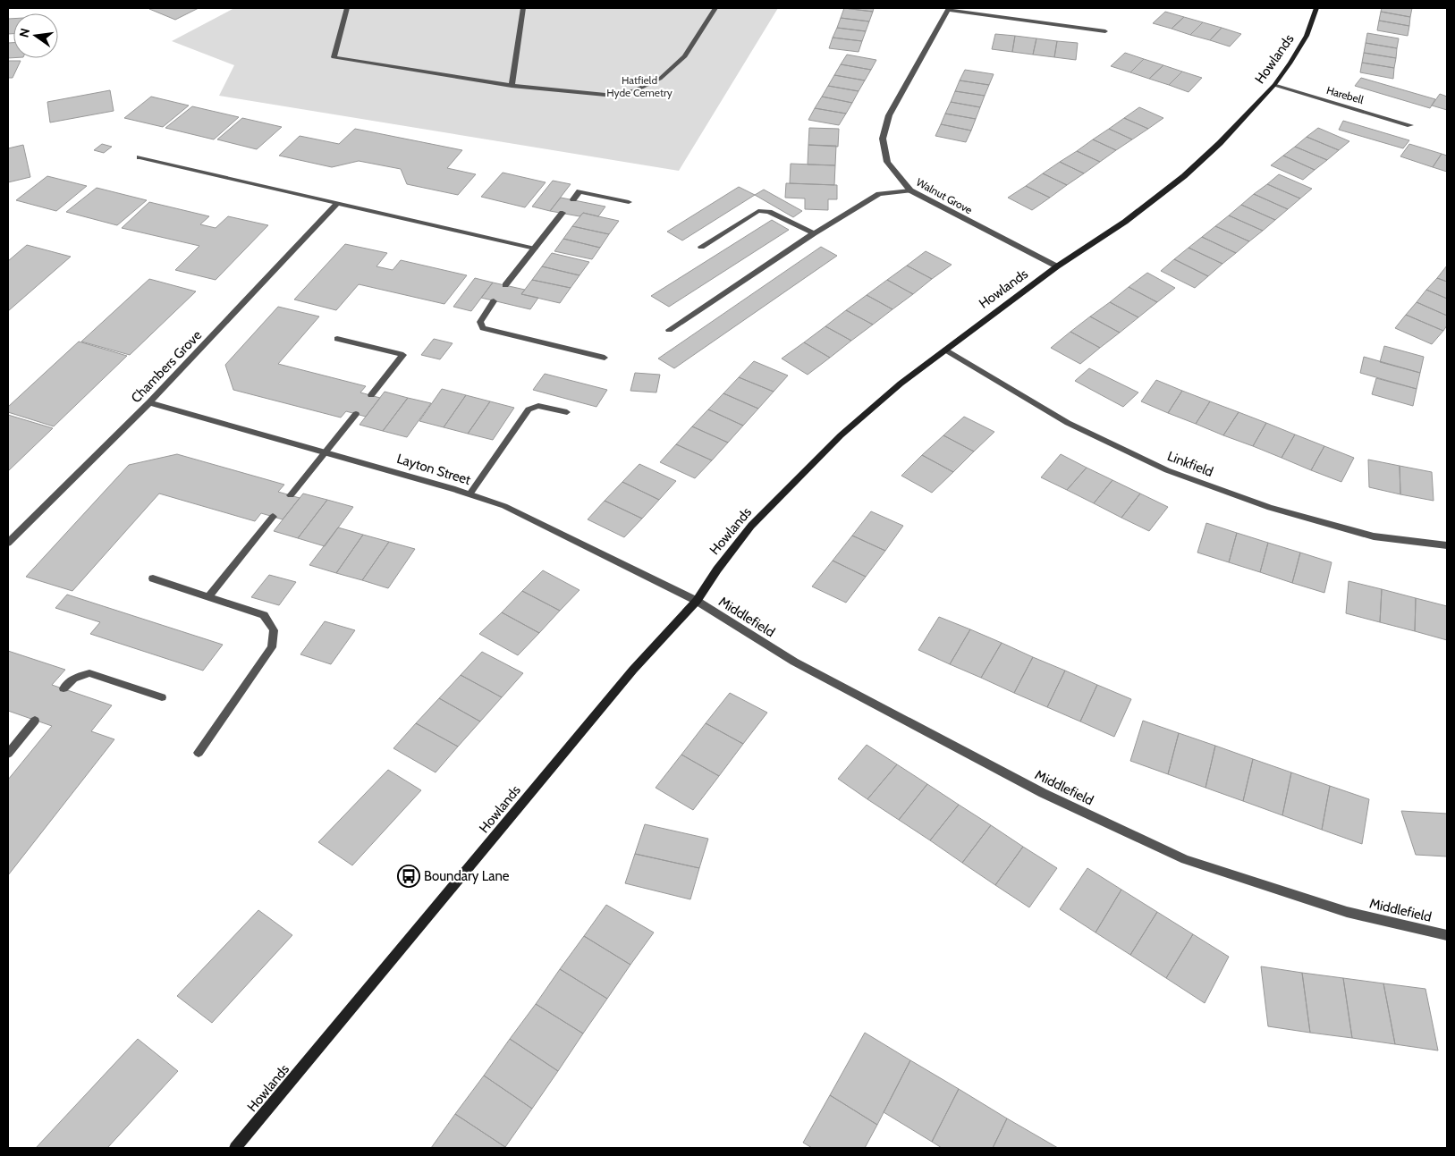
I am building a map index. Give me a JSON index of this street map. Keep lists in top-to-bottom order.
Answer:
{
  "streets": {
    "street": [
      "Howlands",
      "Harebell",
      "Walnut Grove",
      "Chambers Grove",
      "Linkfield",
      "Layton Street",
      "Middlefield"
    ]
  },
  "crossings": [
    ["Howlands", "Harebell"],
    ["Howlands", "Walnut Grove"],
    ["Howlands", "Linkfield"],
    ["Howlands", "Layton Street"],
    ["Howlands", "Middlefield"],
    ["Chambers Grove", "Layton Street"],
    ["Layton Street", "Middlefield"]
  ],
  "parks": ["Hatfield Hyde Cemetry"],
  "places": {
    "bus stop": ["Boundary Lane"]
  },
  "north": "left"
}
